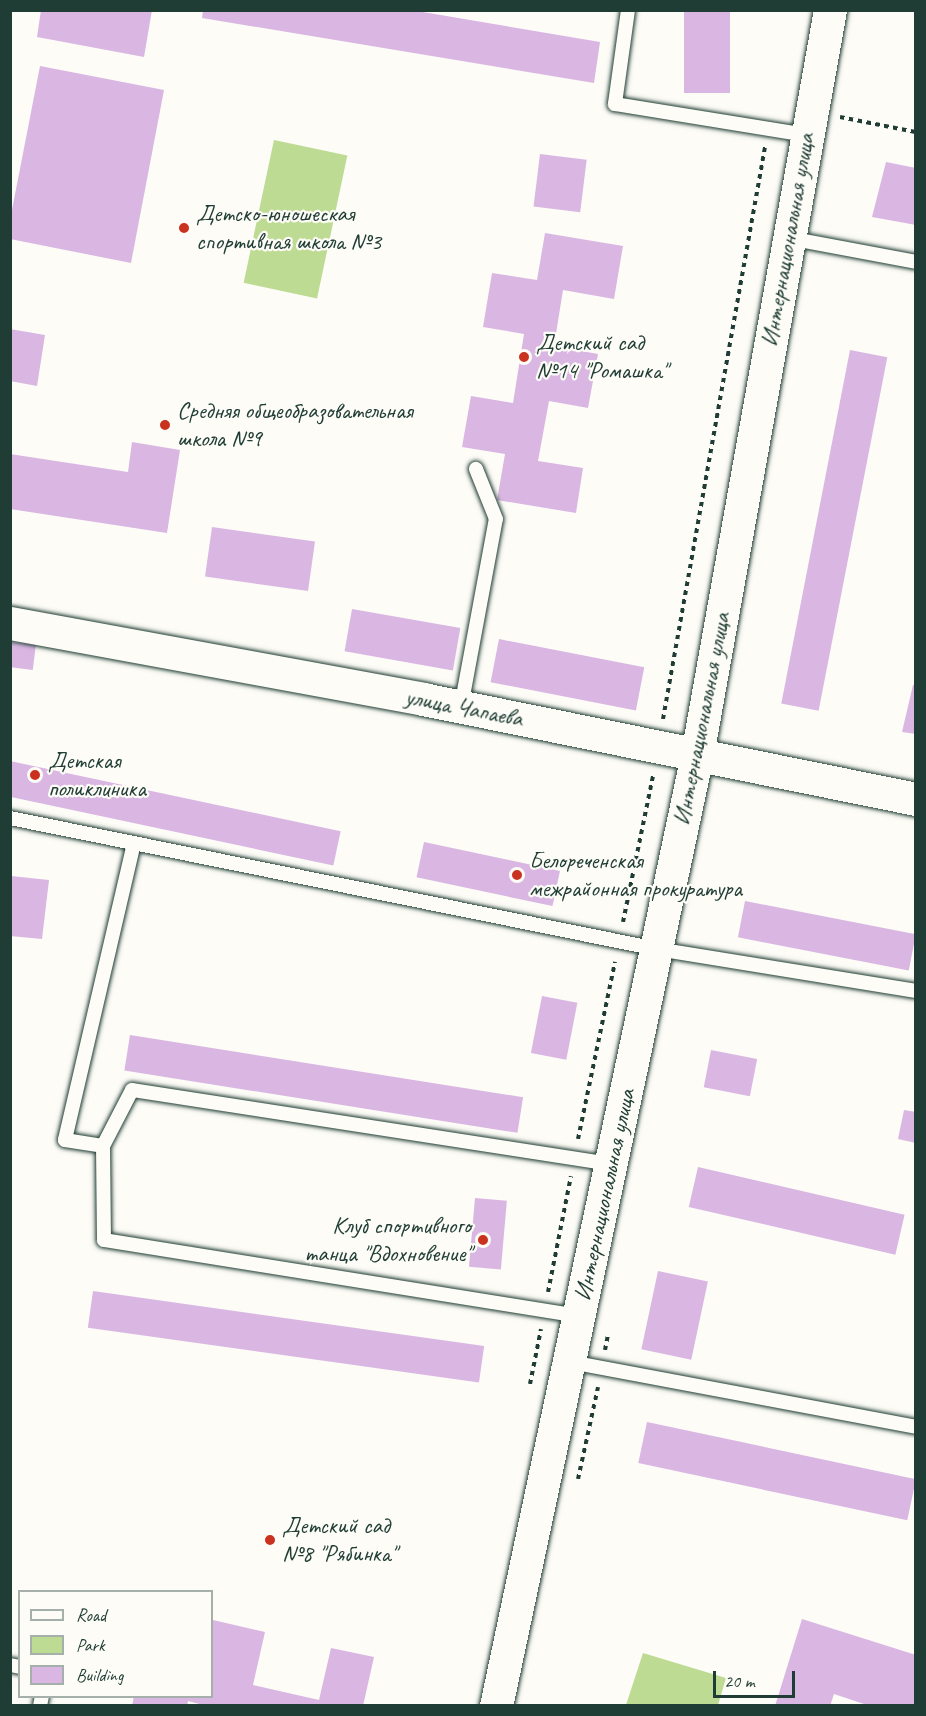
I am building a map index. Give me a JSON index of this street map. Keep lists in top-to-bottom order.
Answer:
{
  "streets": {
    "street": ["Интернациональная улица", "улица Чапаева"]
  },
  "crossings": [
    ["Интернациональная улица", "улица Чапаева"]
  ],
  "places": [
    "Детско-юношеская спортивная школа №3",
    "Детский сад №14 \"Ромашка\"",
    "Средняя общеобразовательная школа №9",
    "Детская поликлиника",
    "Белореченская межрайонная прокуратура",
    "Клуб спортивного танца \"Вдохновение\"",
    "Детский сад №8 \"Рябинка\""
  ],
  "legend": ["Road", "Park", "Building"],
  "scale_bar": "20 m"
}
